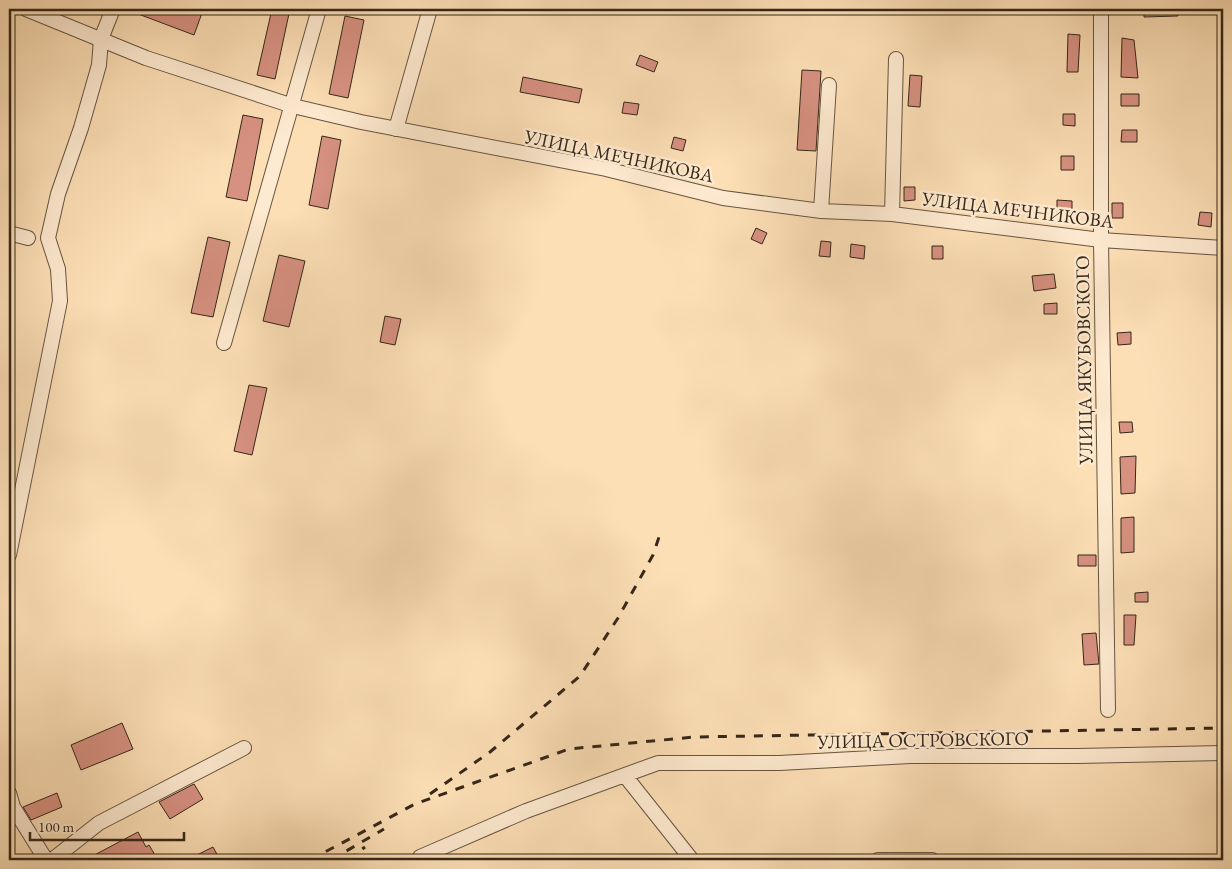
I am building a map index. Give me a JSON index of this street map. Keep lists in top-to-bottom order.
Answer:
{
  "streets": {
    "street": ["УЛИЦА МЕЧНИКОВА", "УЛИЦА ЯКУБОВСКОГО", "УЛИЦА ОСТРОВСКОГО"]
  },
  "crossings": [
    ["УЛИЦА МЕЧНИКОВА", "УЛИЦА ЯКУБОВСКОГО"]
  ],
  "scale_bar": "100 m"
}
